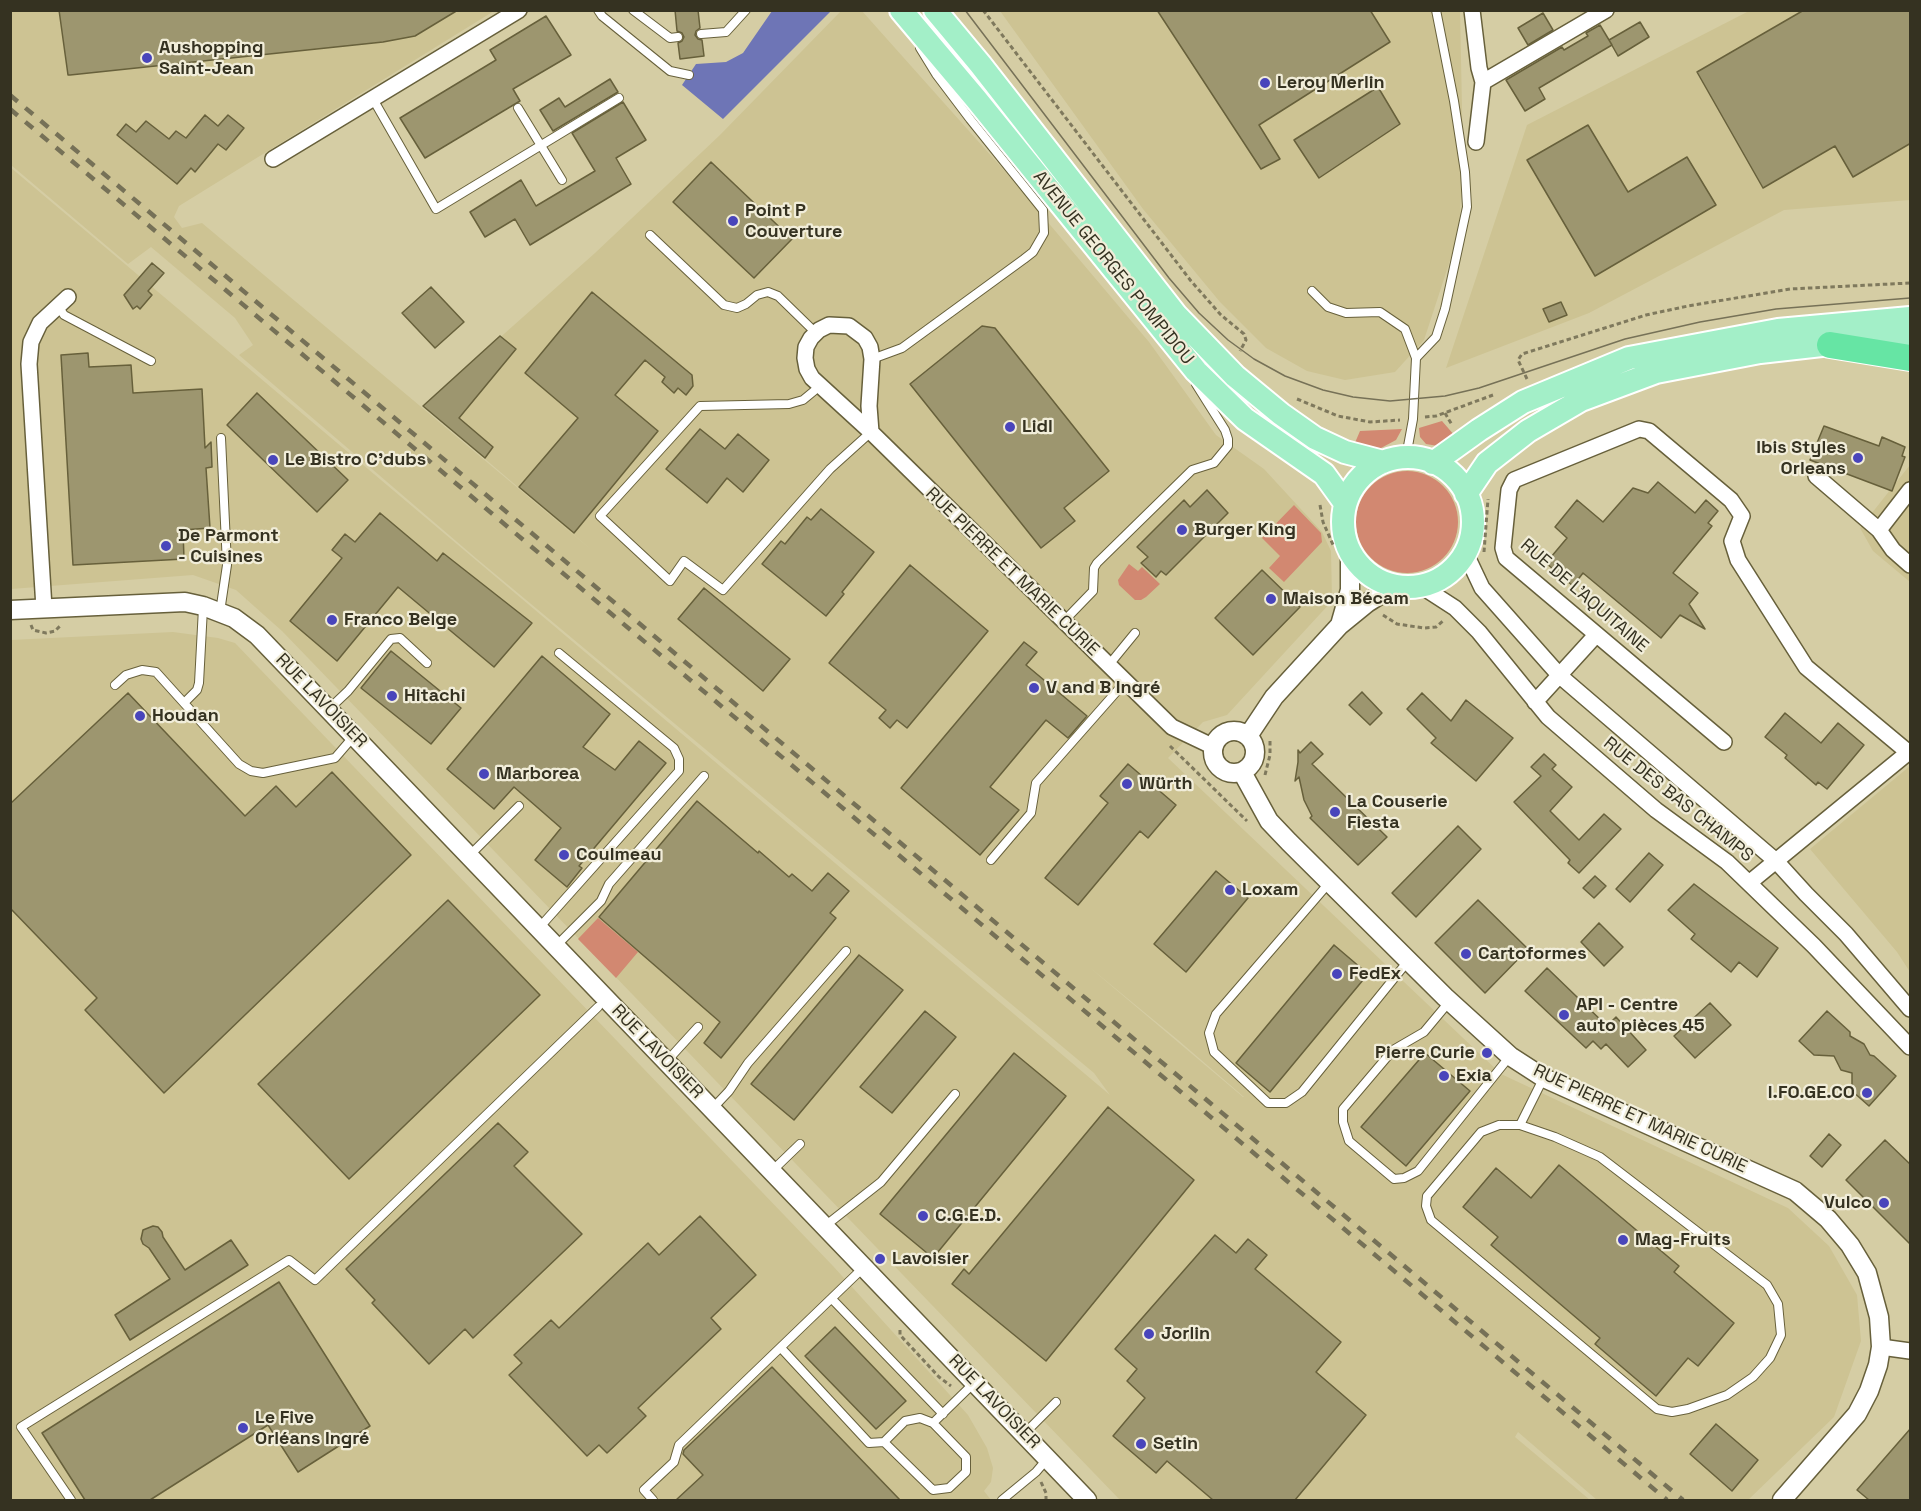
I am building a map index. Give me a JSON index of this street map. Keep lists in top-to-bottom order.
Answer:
{
  "streets": {
    "main road": ["AVENUE GEORGES POMPIDOU"],
    "street": [
      "RUE PIERRE ET MARIE CURIE",
      "RUE DE L'AQUITAINE",
      "RUE LAVOISIER",
      "RUE DES BAS CHAMPS"
    ]
  },
  "crossings": [
    ["AVENUE GEORGES POMPIDOU", "RUE DES BAS CHAMPS"],
    ["RUE DE L'AQUITAINE", "RUE DES BAS CHAMPS"]
  ],
  "places": [
    "Aushopping Saint-Jean",
    "Leroy Merlin",
    "Point P Couverture",
    "Lidl",
    "Ibis Styles Orleans",
    "Le Bistro C'dubs",
    "Burger King",
    "De Parmont - Cuisines",
    "Maison Bécam",
    "Franco Belge",
    "V and B Ingré",
    "Hitachi",
    "Houdan",
    "Marborea",
    "Würth",
    "La Couserie Fiesta",
    "Coulmeau",
    "Loxam",
    "Cartoformes",
    "FedEx",
    "API - Centre auto pièces 45",
    "Pierre Curie",
    "Exia",
    "I.FO.GE.CO",
    "Vulco",
    "C.G.E.D.",
    "Mag-Fruits",
    "Lavoisier",
    "Jorlin",
    "Le Five Orléans Ingré",
    "Setin"
  ]
}
